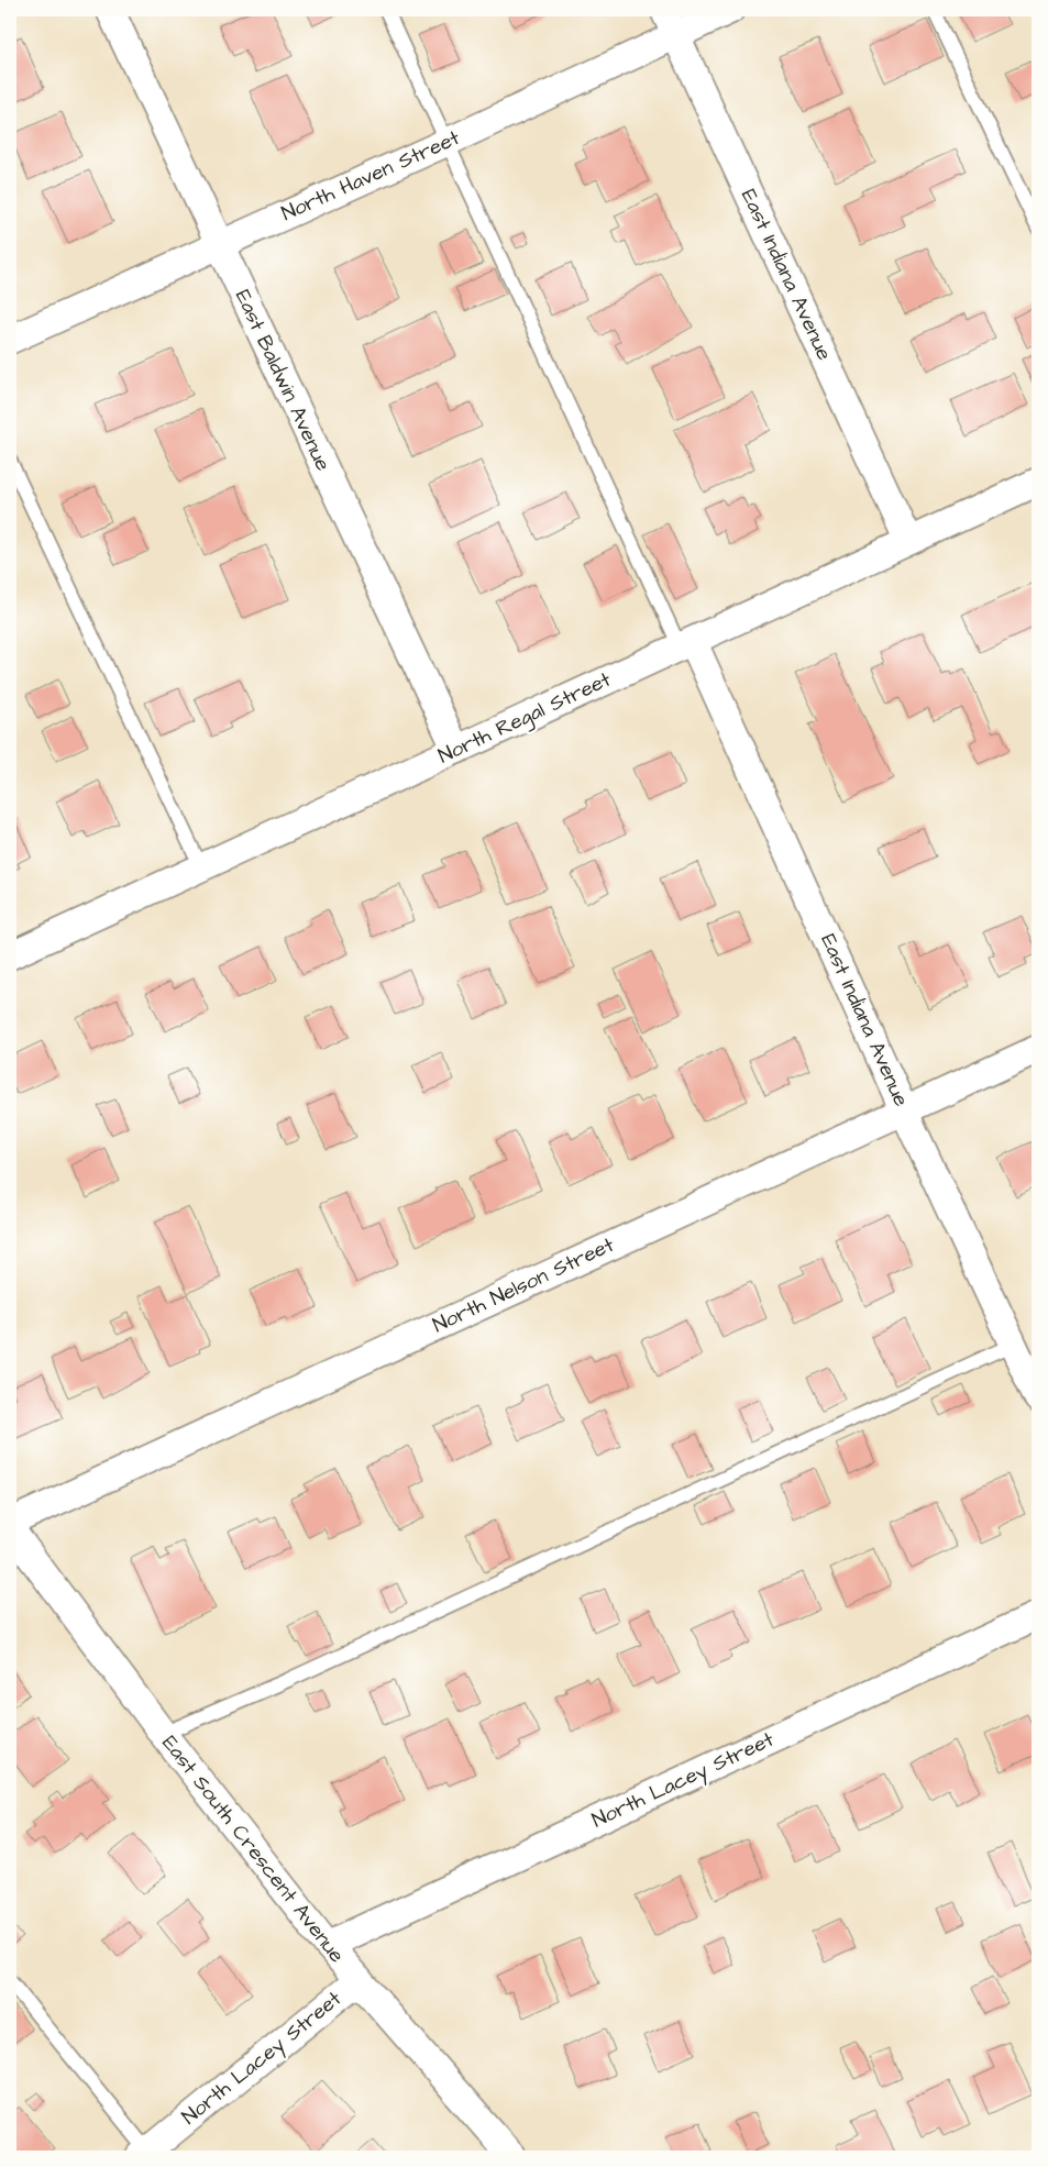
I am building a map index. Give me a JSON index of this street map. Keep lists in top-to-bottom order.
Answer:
{
  "streets": {
    "street": [
      "North Haven Street",
      "East Indiana Avenue",
      "East Baldwin Avenue",
      "North Regal Street",
      "North Nelson Street",
      "North Lacey Street",
      "East South Crescent Avenue"
    ]
  },
  "crossings": [
    ["North Haven Street", "East Indiana Avenue"],
    ["North Haven Street", "East Baldwin Avenue"],
    ["East Indiana Avenue", "North Regal Street"],
    ["East Indiana Avenue", "North Nelson Street"],
    ["East Baldwin Avenue", "North Regal Street"],
    ["North Lacey Street", "East South Crescent Avenue"]
  ]
}
